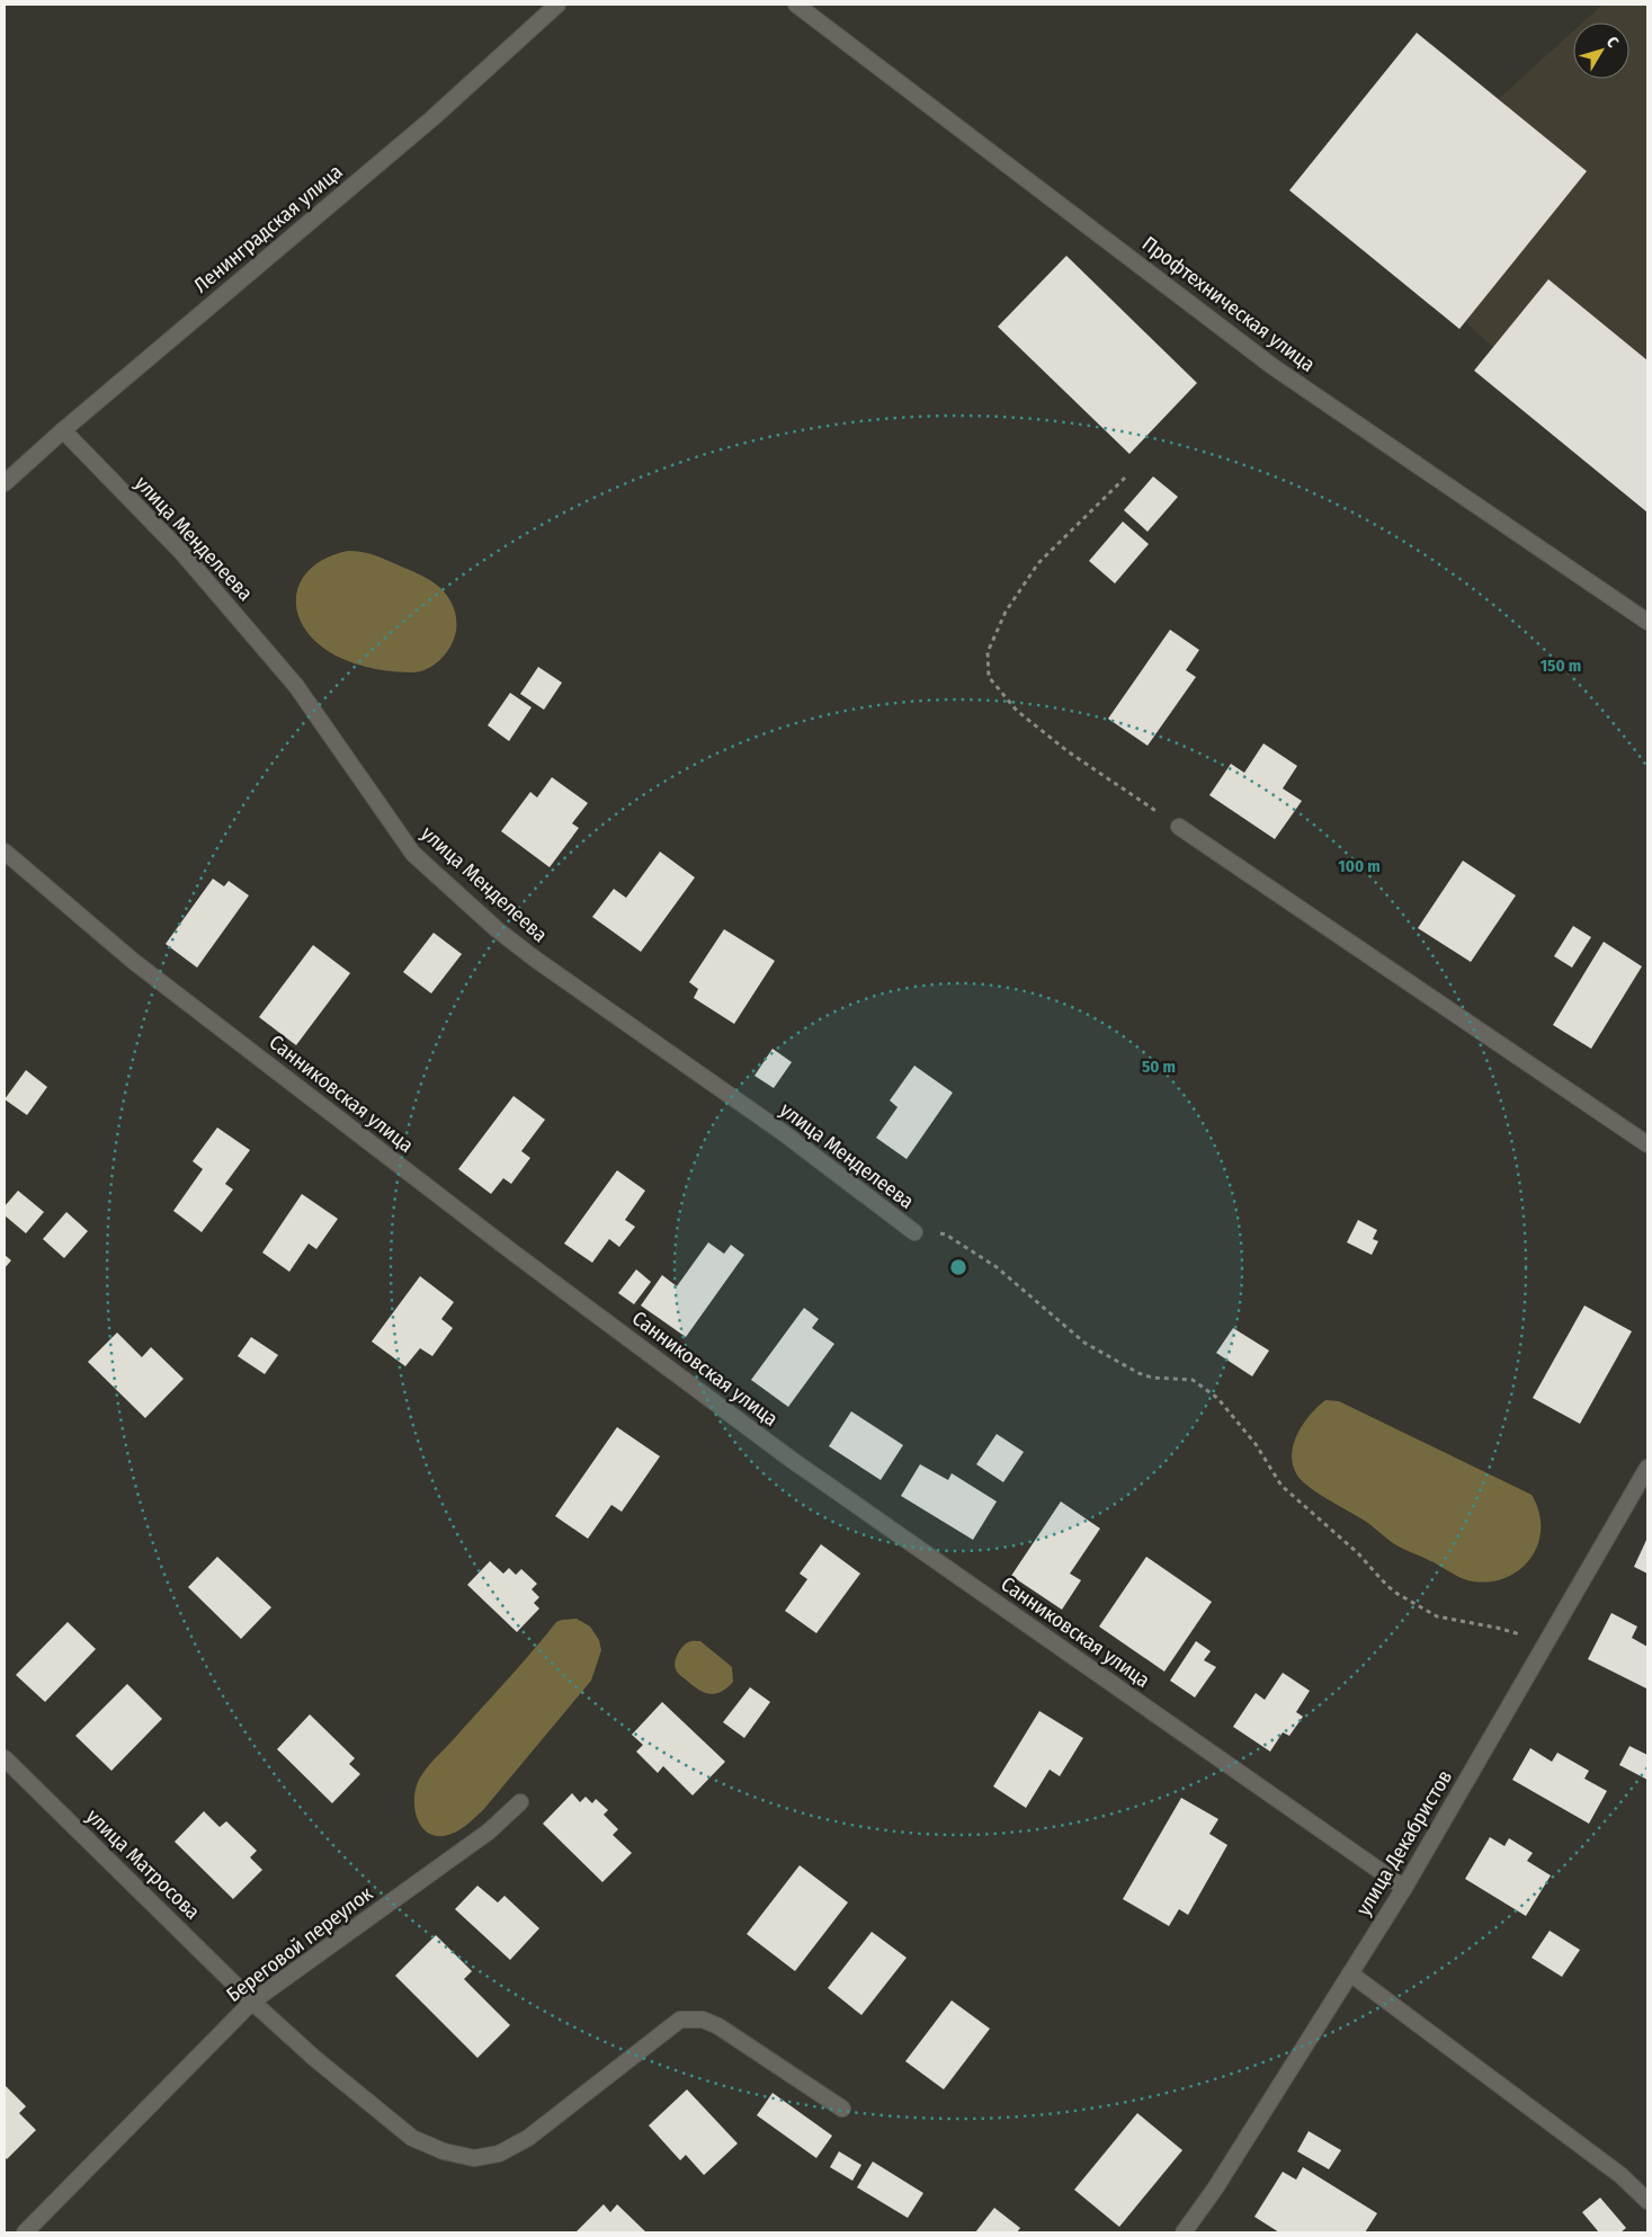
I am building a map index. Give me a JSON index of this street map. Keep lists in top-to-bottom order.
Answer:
{
  "streets": {
    "street": [
      "Ленинградская улица",
      "Профтехническая улица",
      "улица Менделеева",
      "Санниковская улица",
      "улица Декабристов",
      "улица Матросова",
      "Береговой переулок"
    ]
  },
  "crossings": [
    ["Ленинградская улица", "улица Менделеева"],
    ["Санниковская улица", "улица Декабристов"],
    ["улица Матросова", "Береговой переулок"]
  ],
  "north": "top right",
  "rings": ["150 m", "100 m", "50 m"]
}
